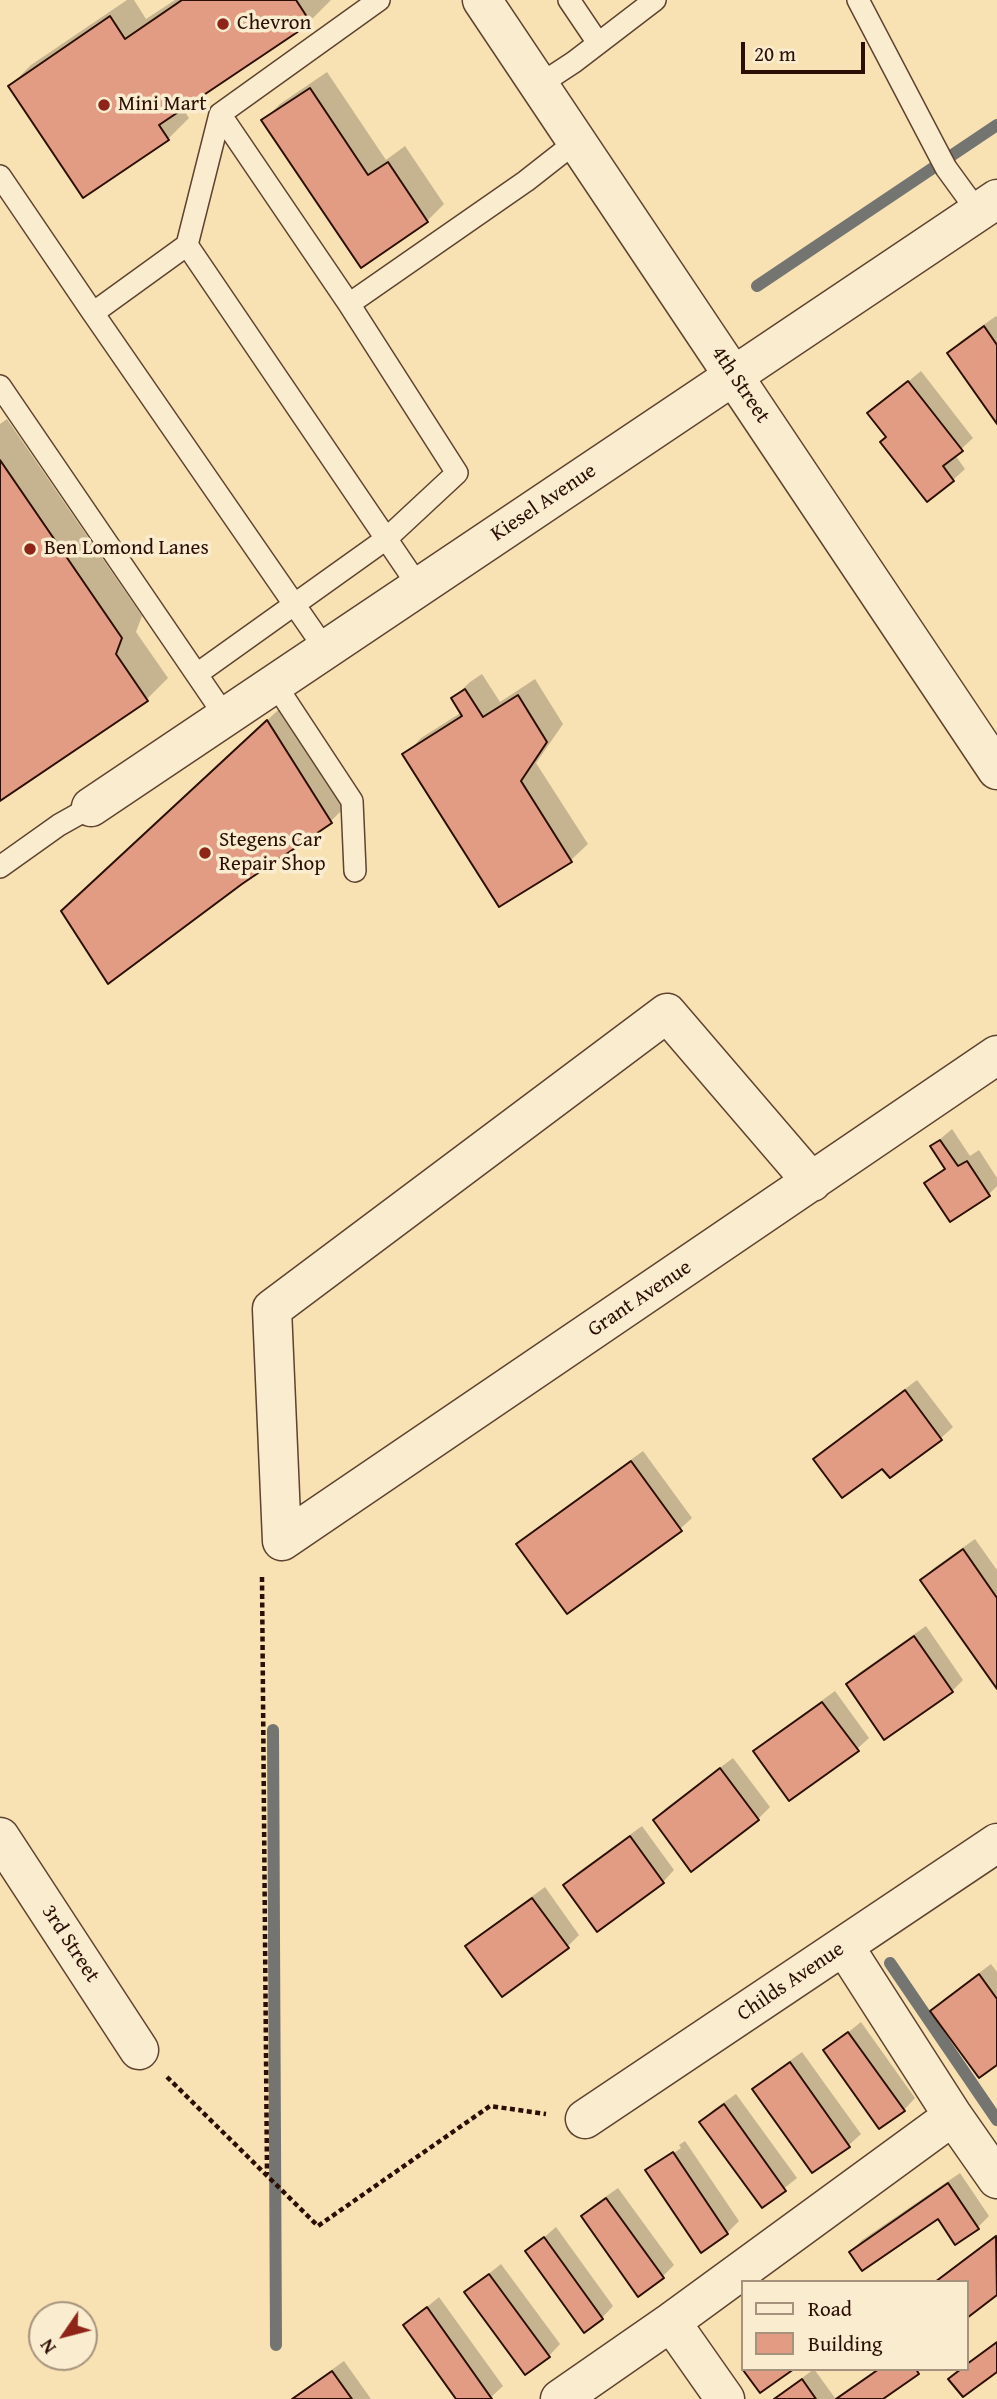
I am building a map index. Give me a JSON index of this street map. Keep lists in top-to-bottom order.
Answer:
{
  "streets": {
    "street": [
      "4th Street",
      "Kiesel Avenue",
      "Grant Avenue",
      "3rd Street",
      "Childs Avenue"
    ]
  },
  "crossings": [
    ["4th Street", "Kiesel Avenue"]
  ],
  "places": [
    "Chevron",
    "Mini Mart",
    "Ben Lomond Lanes",
    "Stegens Car Repair Shop"
  ],
  "legend": ["Road", "Building"],
  "scale_bar": "20 m",
  "north": "bottom left"
}
